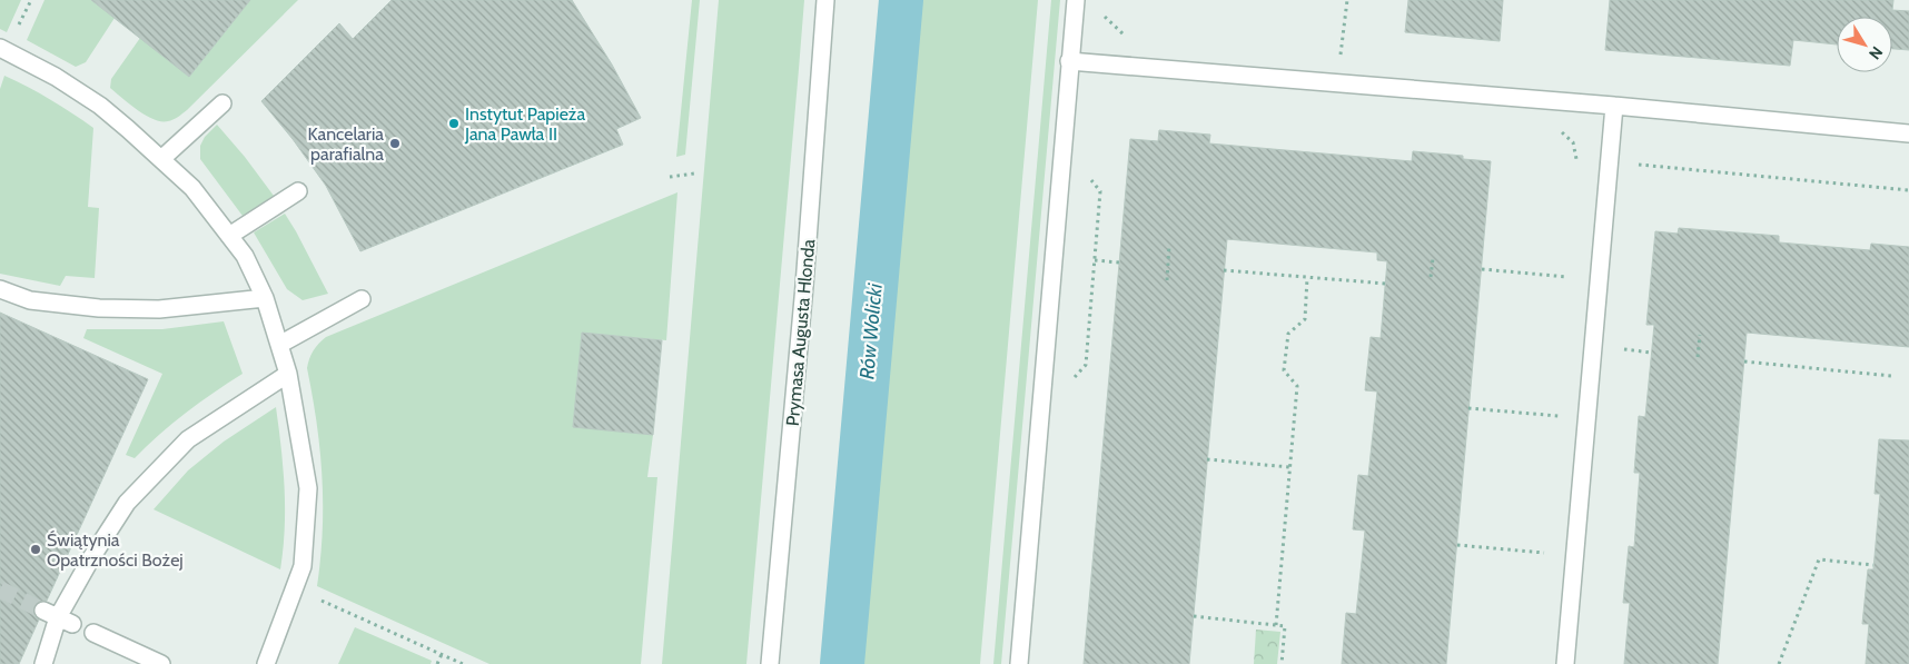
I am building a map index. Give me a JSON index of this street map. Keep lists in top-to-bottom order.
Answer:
{
  "streets": {
    "street": ["Prymasa Augusta Hlonda"]
  },
  "water": ["Rów Wolicki"],
  "places": ["Instytut Papieża Jana Pawła II", "Kancelaria parafialna", "Świątynia Opatrzności Bożej"],
  "north": "bottom right"
}
